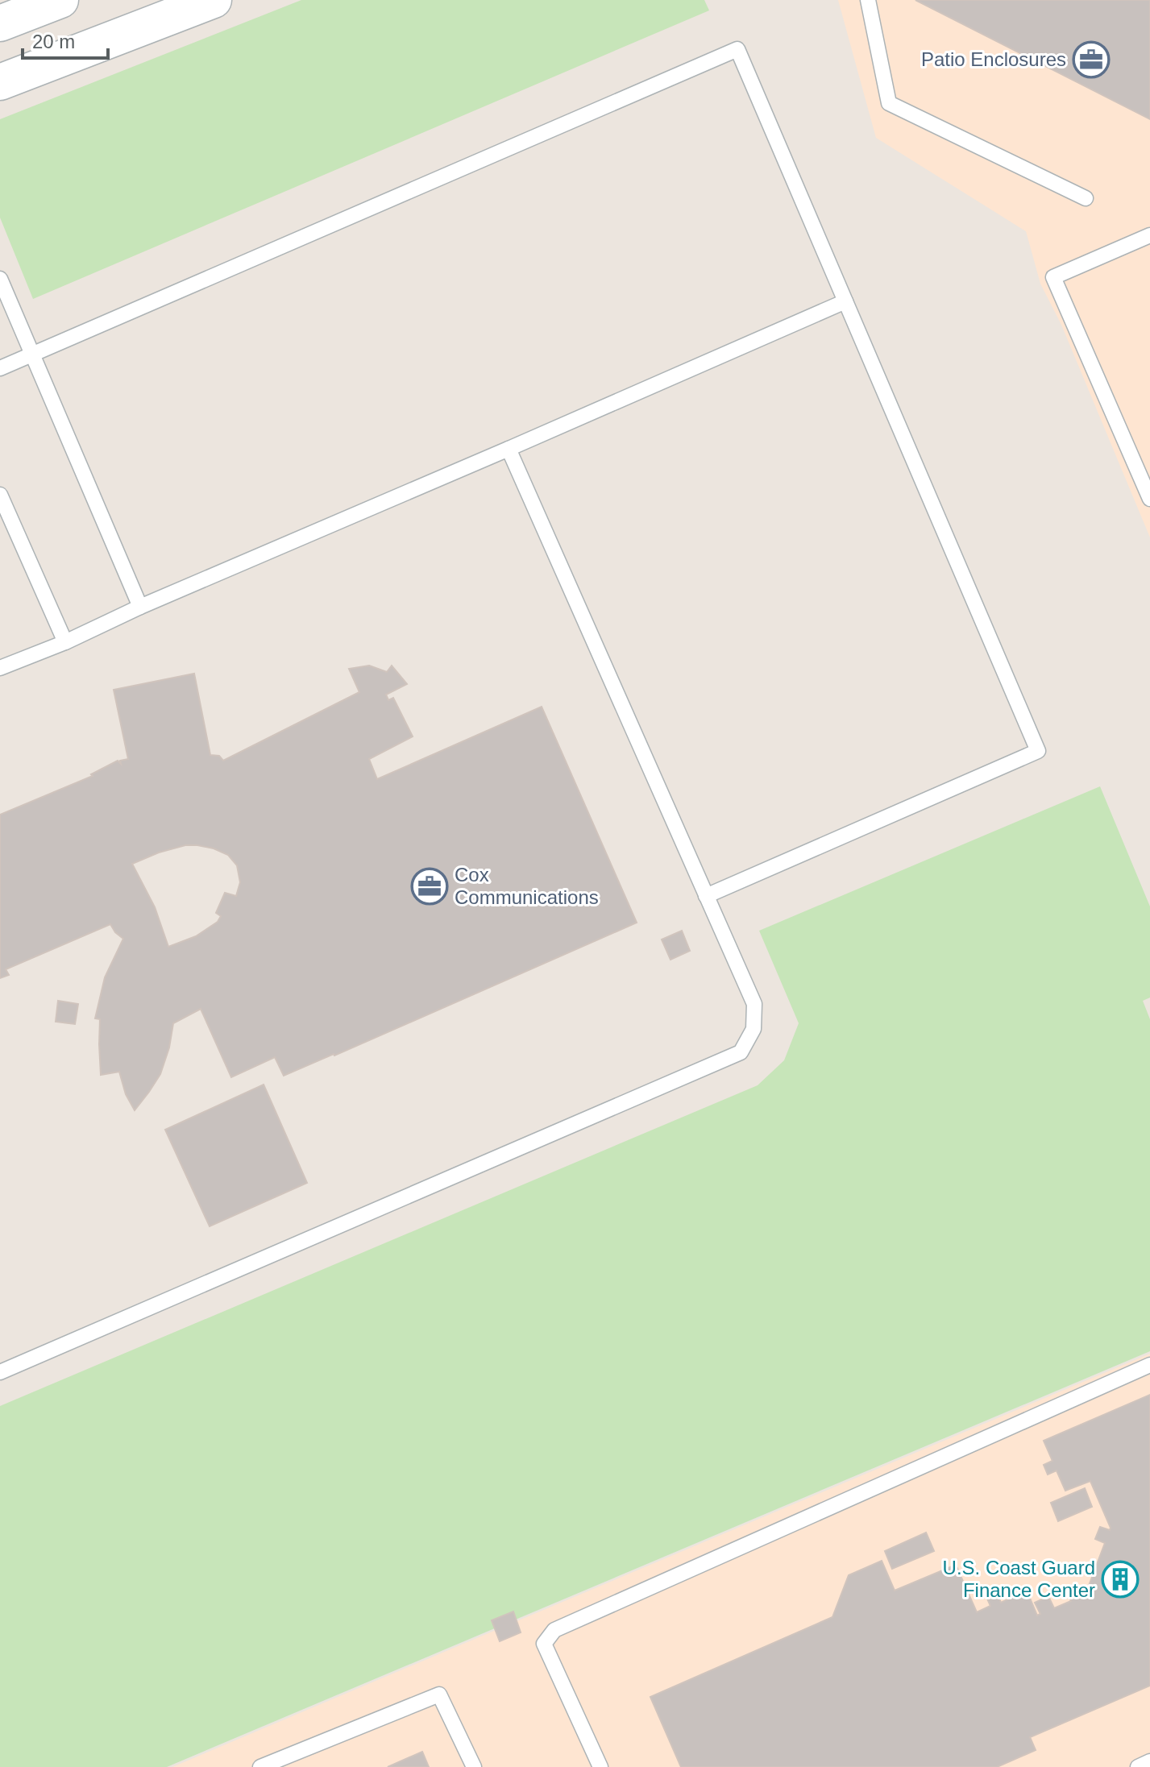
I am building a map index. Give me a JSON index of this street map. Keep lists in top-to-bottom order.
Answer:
{
  "places": {
    "office": ["Patio Enclosures", "Cox Communications"],
    "building": ["U.S. Coast Guard Finance Center"]
  },
  "scale_bar": "20 m"
}
